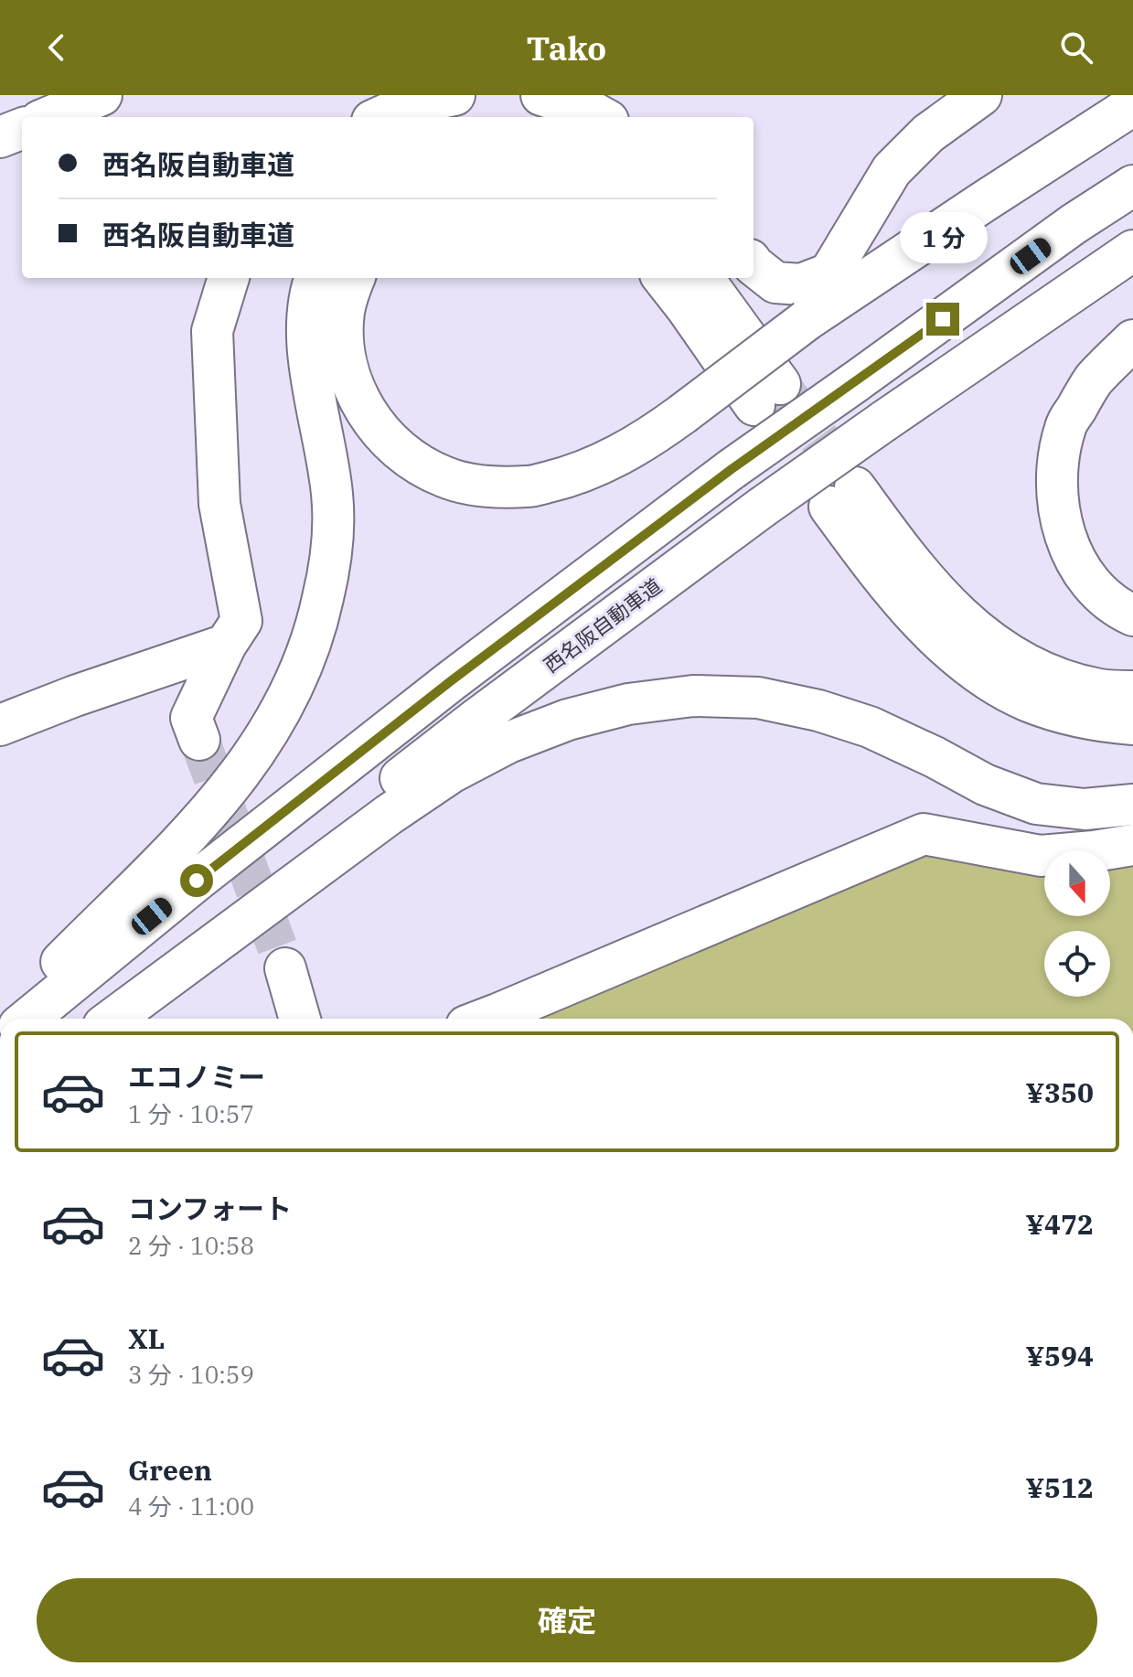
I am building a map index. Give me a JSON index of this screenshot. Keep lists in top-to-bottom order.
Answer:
{
  "streets": {
    "main road": ["西名阪自動車道"]
  },
  "north": "bottom",
  "page": {
    "header": "Tako",
    "banner": ["西名阪自動車道", "西名阪自動車道"],
    "bubble": "1 分",
    "list": [
      {
        "name": "エコノミー",
        "note": "1 分 · 10:57",
        "value": "¥350"
      },
      {
        "name": "コンフォート",
        "note": "2 分 · 10:58",
        "value": "¥472"
      },
      {
        "name": "XL",
        "note": "3 分 · 10:59",
        "value": "¥594"
      },
      {
        "name": "Green",
        "note": "4 分 · 11:00",
        "value": "¥512"
      }
    ],
    "buttons": "確定"
  }
}
